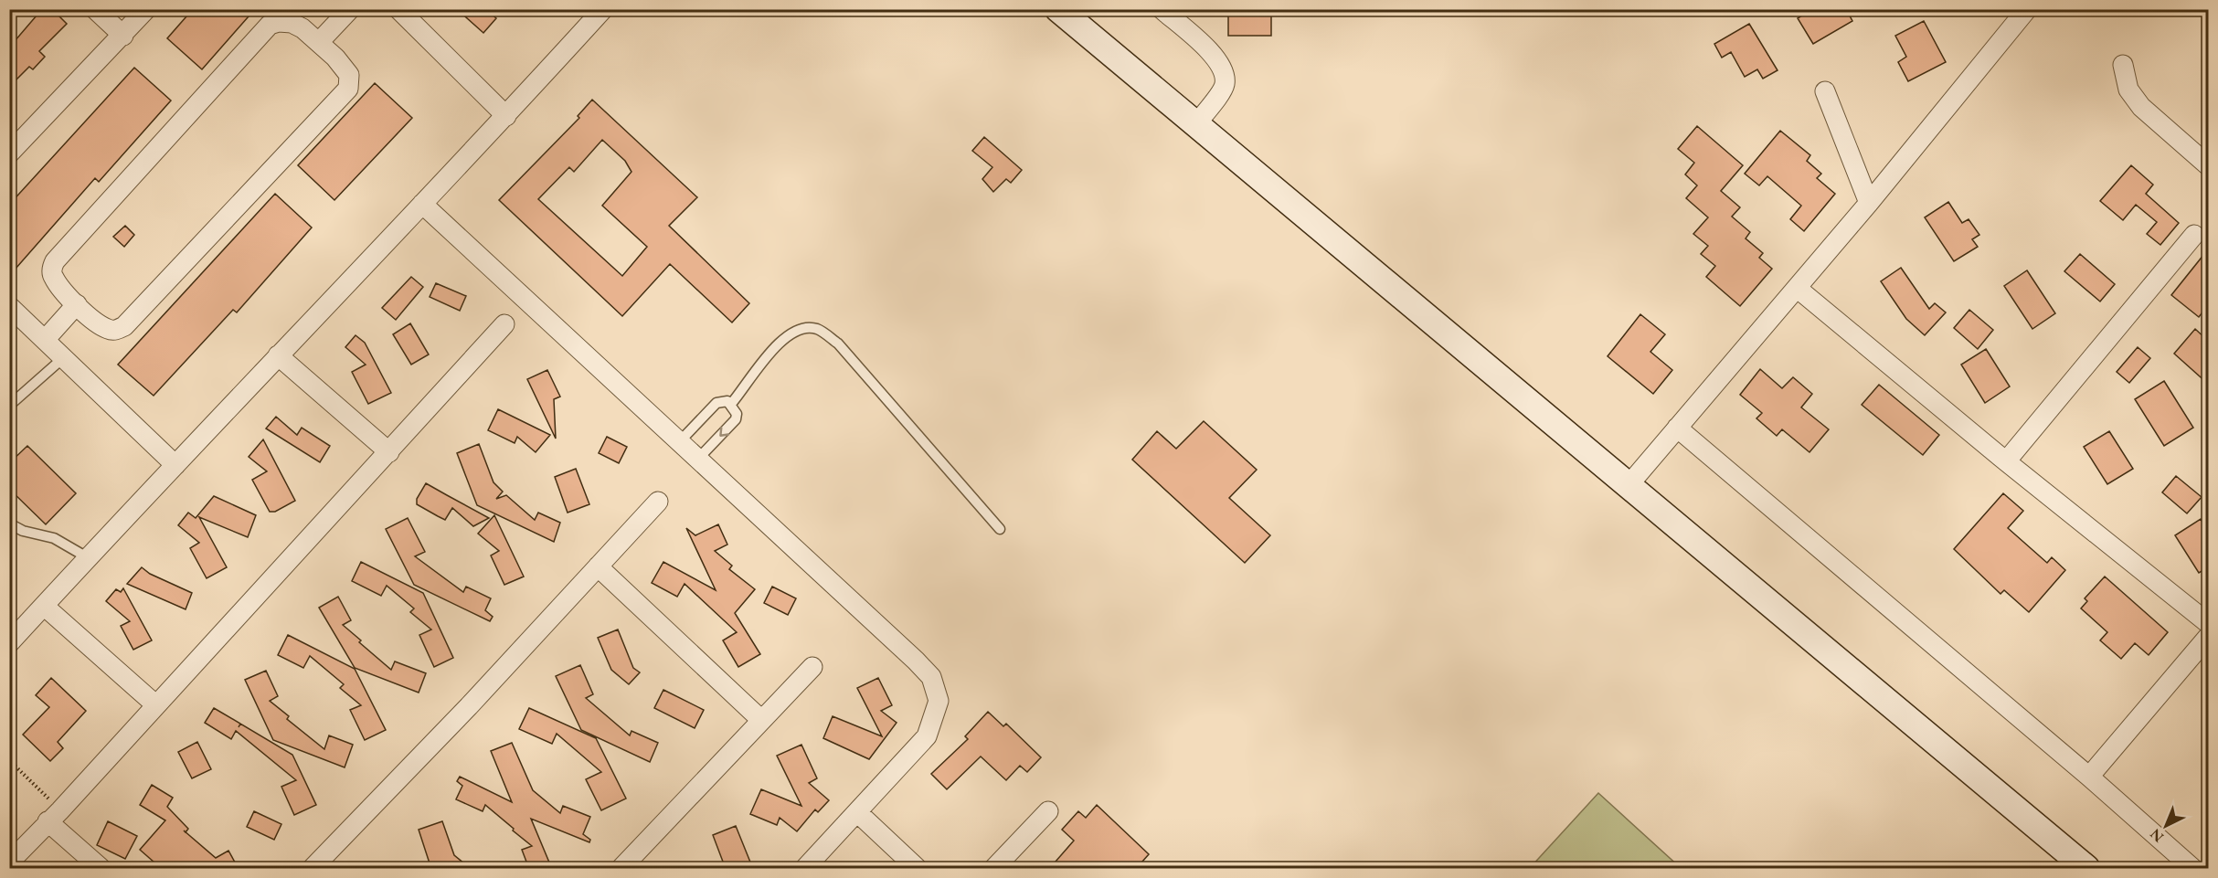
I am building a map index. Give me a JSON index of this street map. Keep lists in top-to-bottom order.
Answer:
{
  "north": "bottom left"
}
